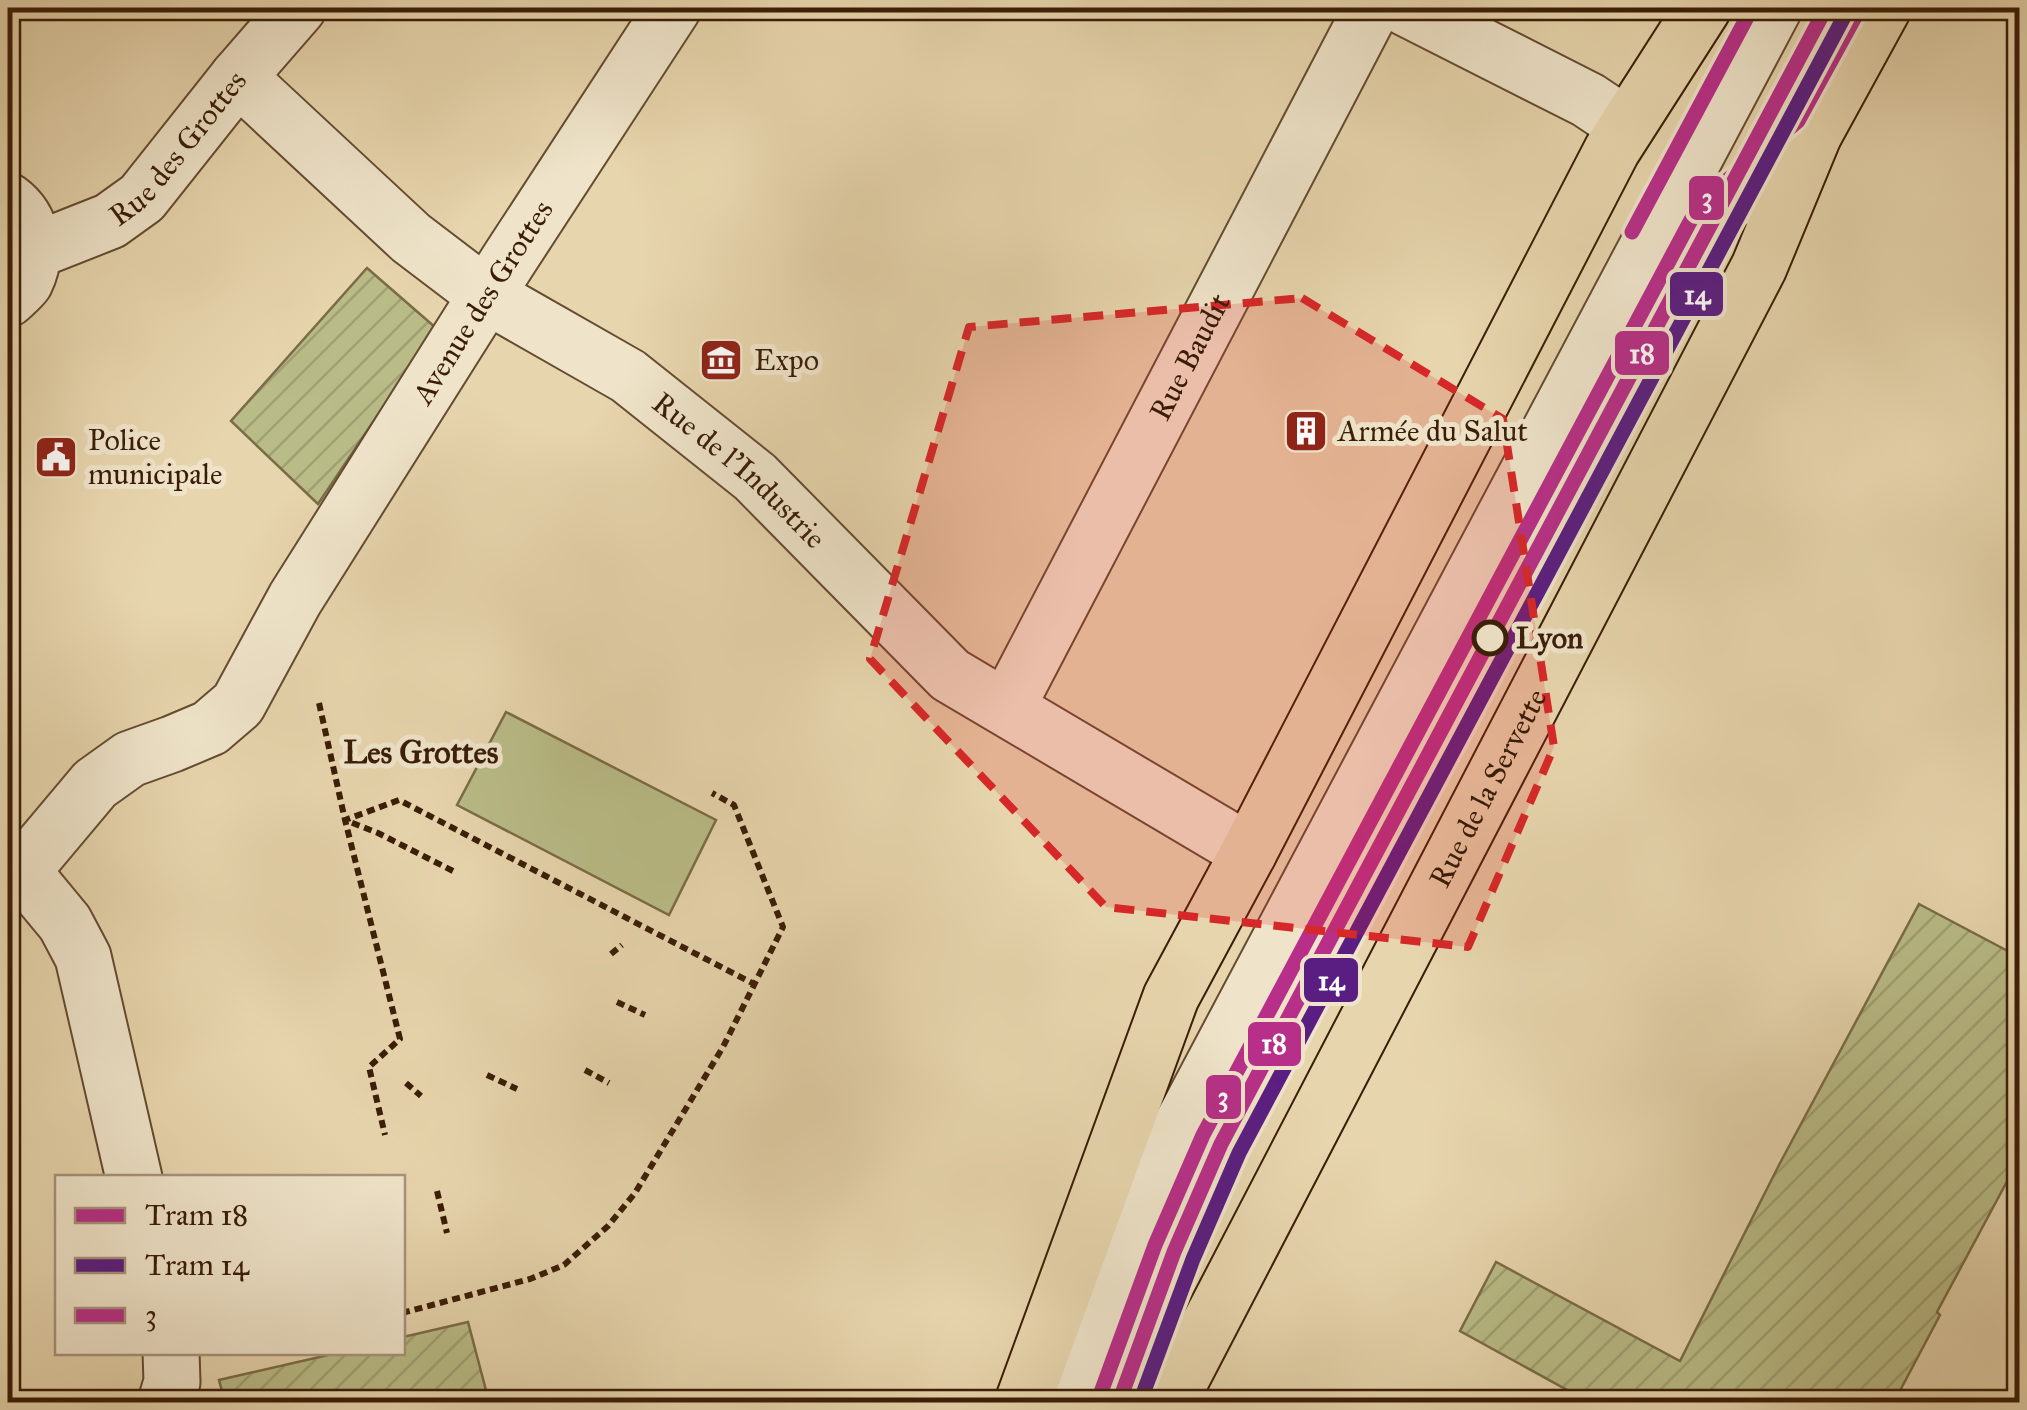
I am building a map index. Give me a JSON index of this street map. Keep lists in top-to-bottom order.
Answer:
{
  "streets": {
    "main road": ["Rue de la Servette"],
    "street": [
      "Rue des Grottes",
      "Avenue des Grottes",
      "Rue Baudit",
      "Rue de l'Industrie"
    ]
  },
  "crossings": [
    ["Rue des Grottes", "Rue de l'Industrie"],
    ["Avenue des Grottes", "Rue de l'Industrie"],
    ["Rue Baudit", "Rue de l'Industrie"]
  ],
  "districts": ["Les Grottes"],
  "places": {
    "museum": ["Expo"],
    "building": ["Armée du Salut"],
    "public building": ["Police municipale"],
    "other": ["Lyon"]
  },
  "lines": ["tram line 18", "transit line 3", "tram line 14"],
  "legend": ["Tram 18", "Tram 14", "3"]
}
